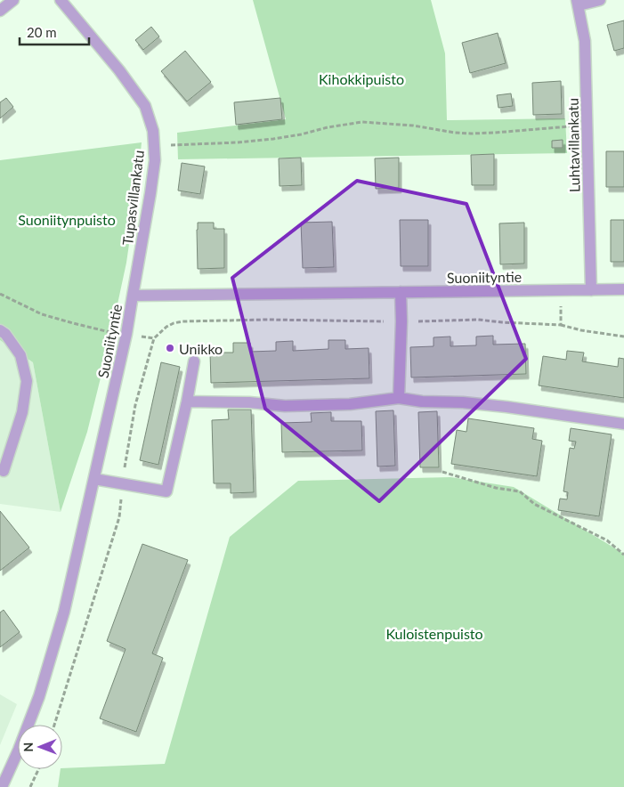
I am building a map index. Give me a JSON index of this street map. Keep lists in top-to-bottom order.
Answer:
{
  "streets": {
    "street": ["Luhtavillankatu", "Tupasvillankatu", "Suoniityntie"]
  },
  "crossings": [
    ["Luhtavillankatu", "Suoniityntie"],
    ["Tupasvillankatu", "Suoniityntie"]
  ],
  "parks": ["Kihokkipuisto", "Suoniitynpuisto", "Kuloistenpuisto"],
  "places": ["Unikko"],
  "scale_bar": "20 m",
  "north": "left"
}
